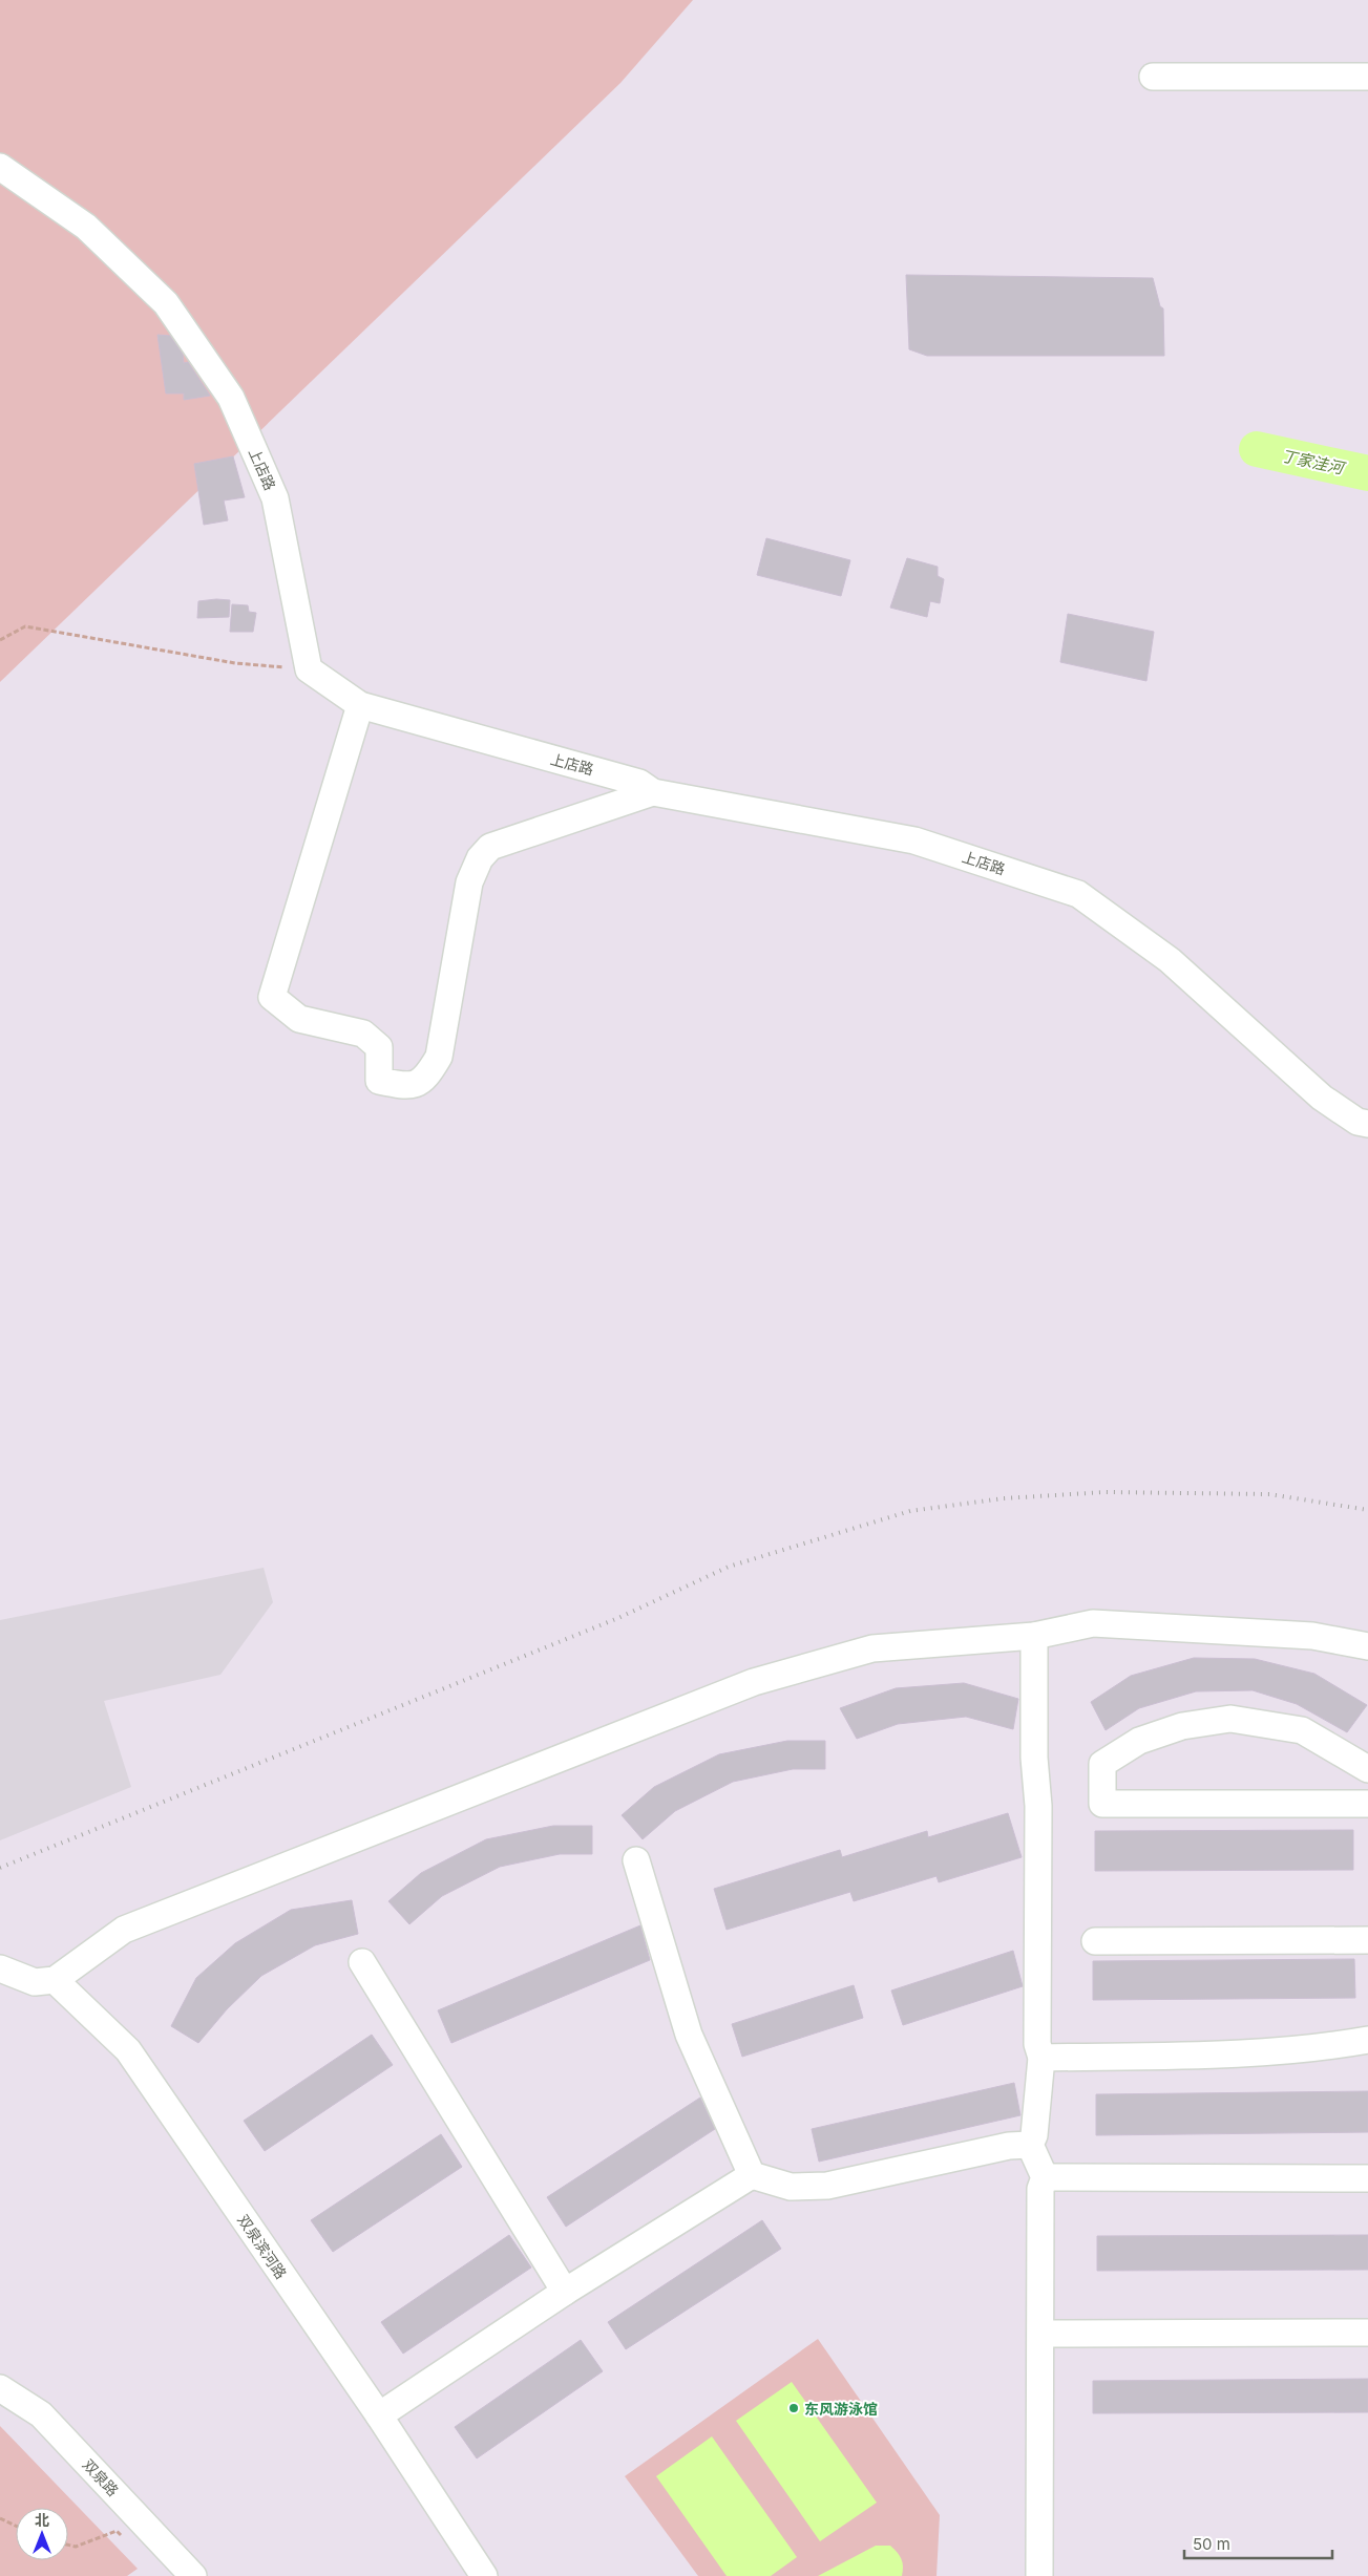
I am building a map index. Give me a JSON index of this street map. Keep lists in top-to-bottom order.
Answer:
{
  "streets": {
    "street": ["上店路", "双泉滨河路", "双泉路"]
  },
  "water": ["丁家洼河"],
  "places": ["东风游泳馆"],
  "scale_bar": "50 m",
  "north": "top"
}
